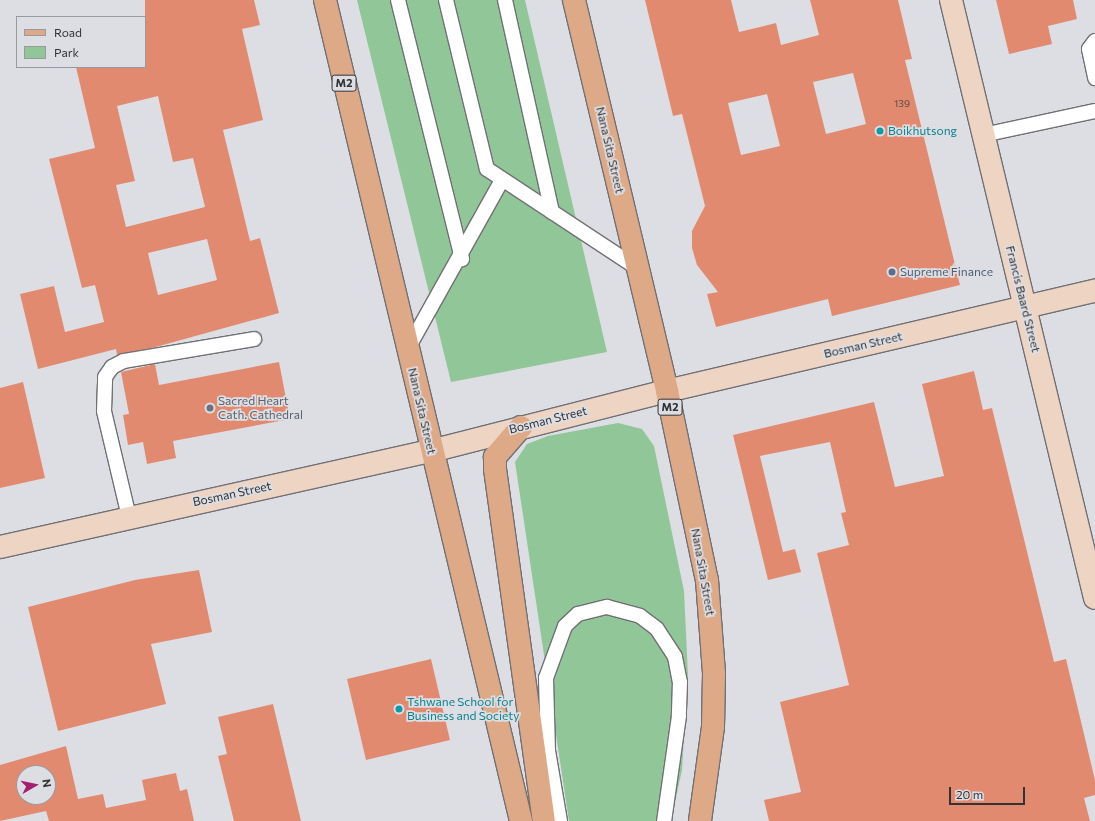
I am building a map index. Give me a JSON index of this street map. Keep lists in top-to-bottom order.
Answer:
{
  "streets": {
    "main road": [
      "M2",
      "Nana Sita Street",
      "Francis Baard Street",
      "Bosman Street"
    ]
  },
  "crossings": [
    ["Nana Sita Street", "Bosman Street"],
    ["Francis Baard Street", "Bosman Street"]
  ],
  "places": [
    "Boikhutsong",
    "Supreme Finance",
    "Sacred Heart Cath. Cathedral",
    "Tshwane School for Business and Society"
  ],
  "house_numbers": ["139"],
  "legend": ["Road", "Park"],
  "scale_bar": "20 m",
  "north": "right"
}
